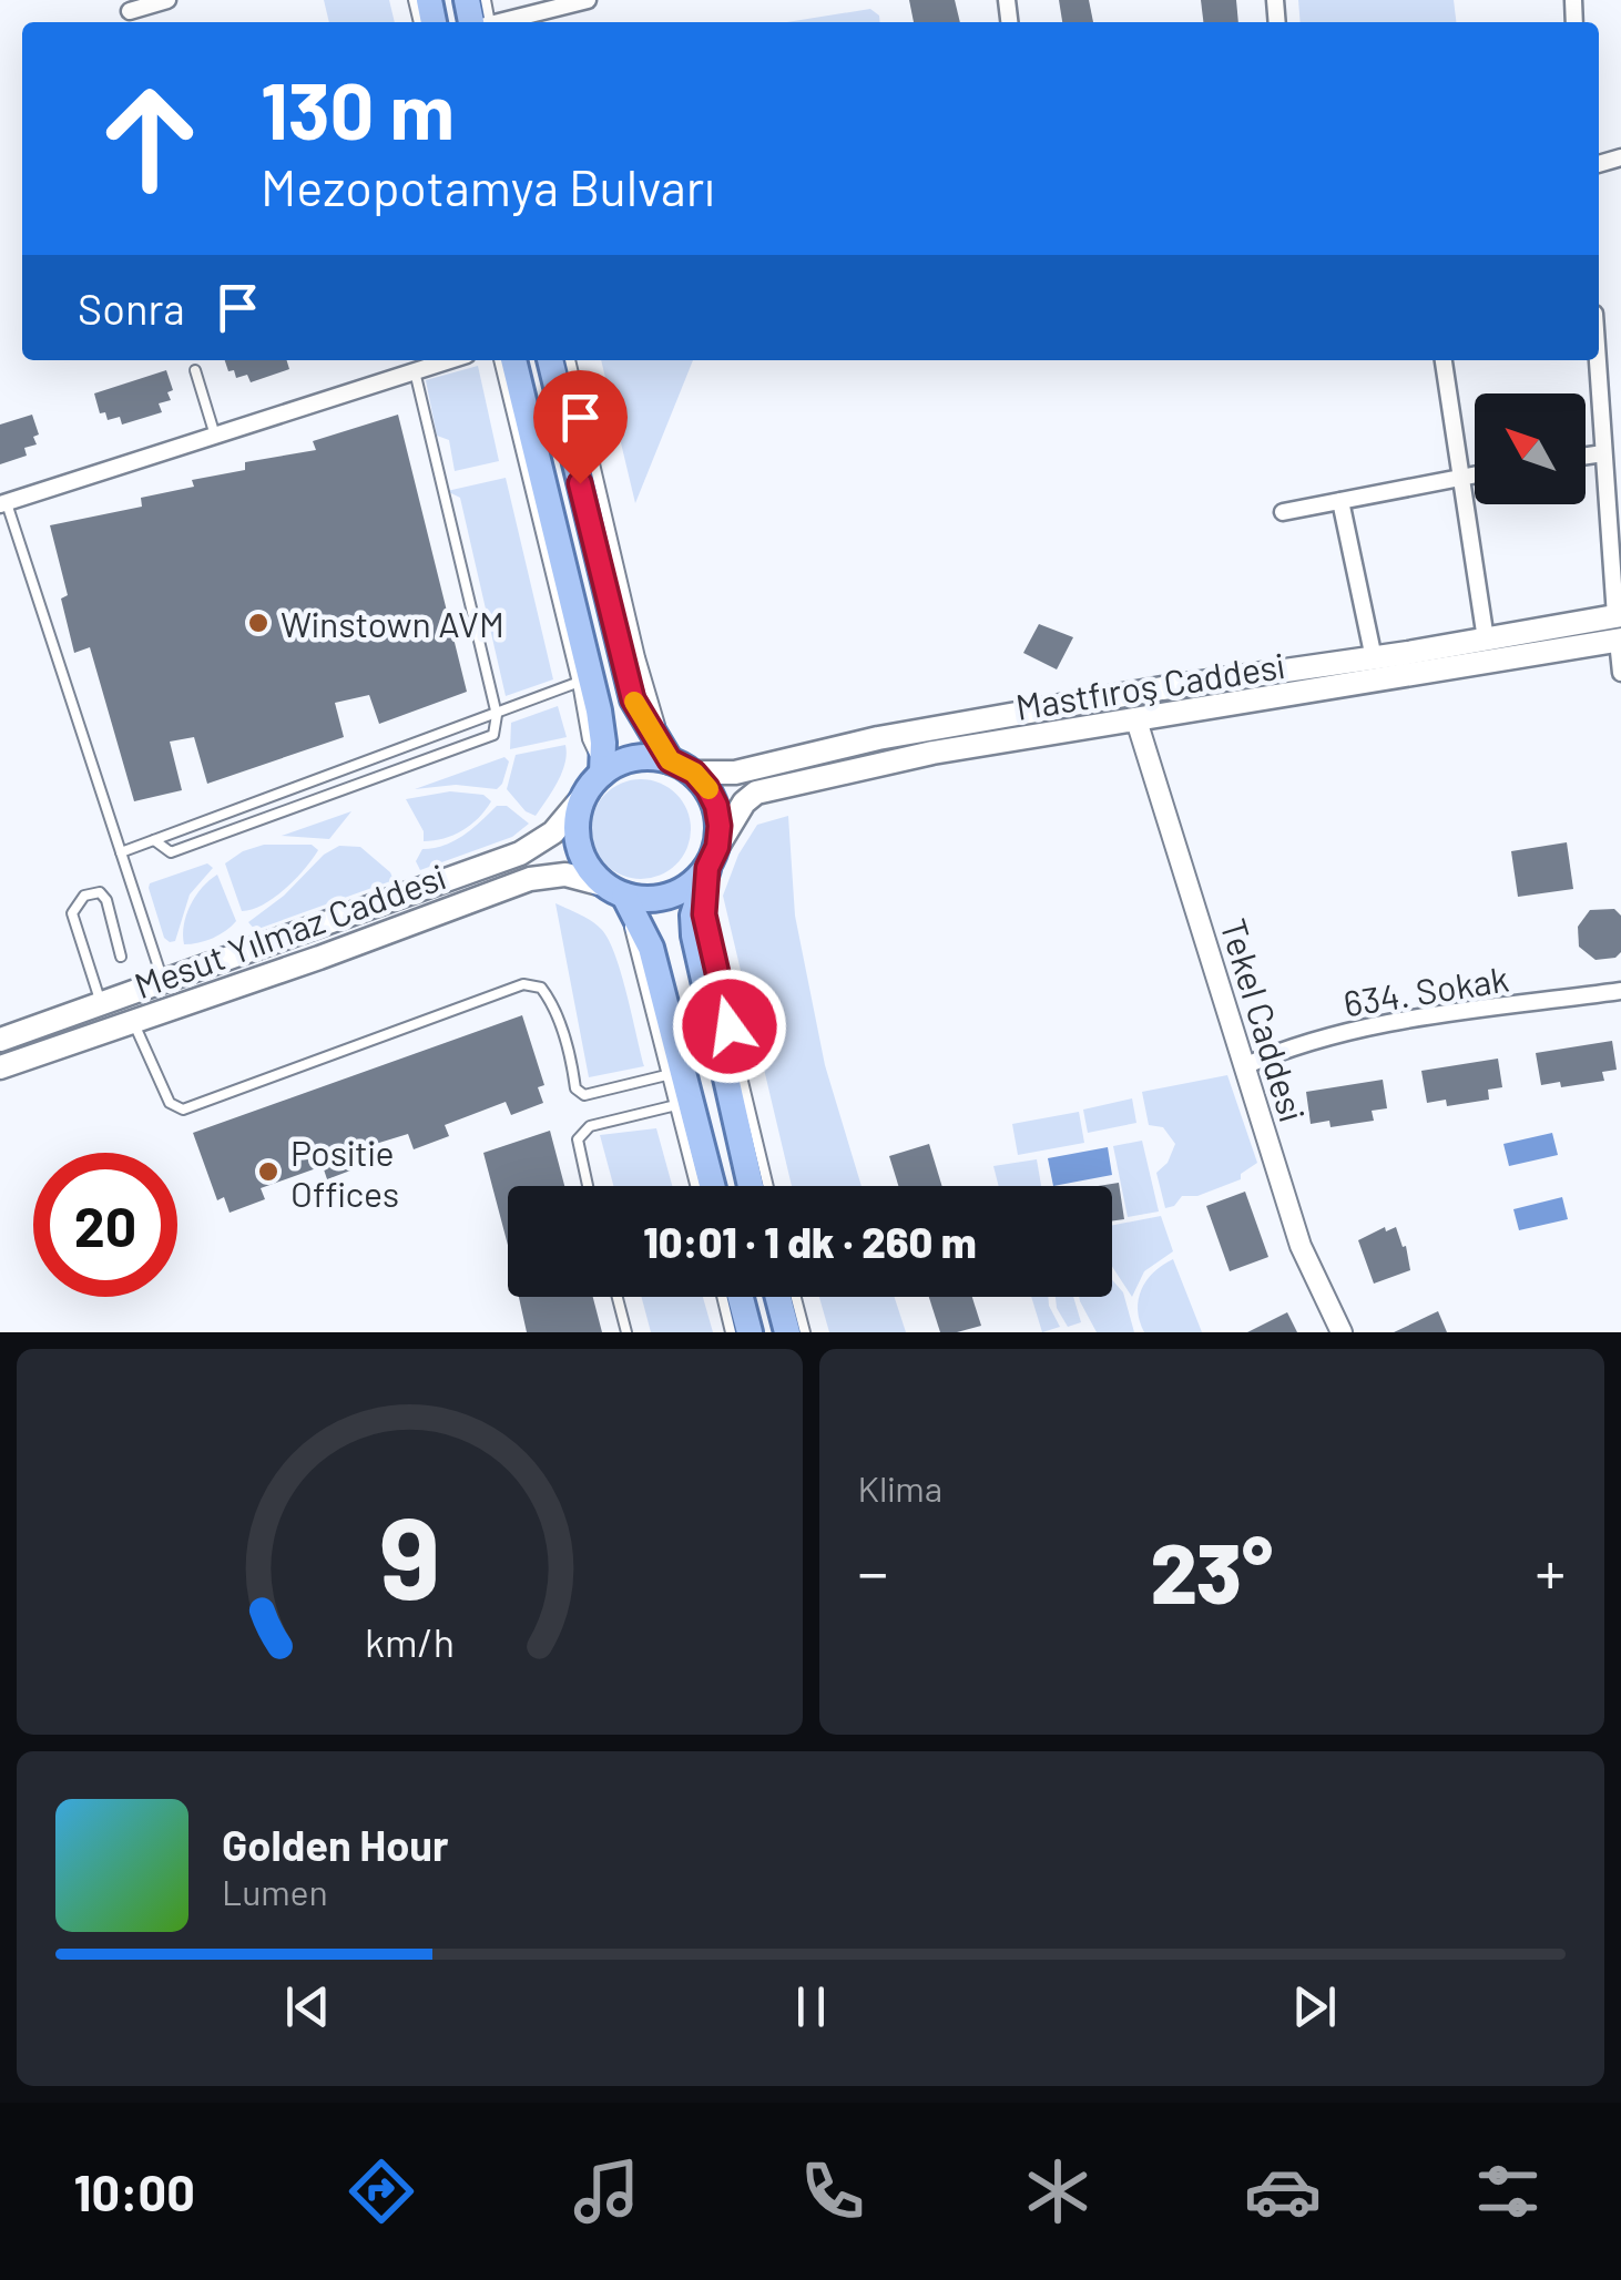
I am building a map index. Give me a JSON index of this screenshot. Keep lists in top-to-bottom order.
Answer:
{
  "streets": {
    "main road": ["Mastfıroş Caddesi", "Mesut Yılmaz Caddesi"],
    "street": ["634. Sokak", "Tekel Caddesi"]
  },
  "crossings": [
    ["Mastfıroş Caddesi", "Mesut Yılmaz Caddesi"],
    ["Mastfıroş Caddesi", "Tekel Caddesi"],
    ["634. Sokak", "Tekel Caddesi"]
  ],
  "places": ["Winstown AVM", "Positie Offices"],
  "north": "top left",
  "page": {
    "turn": ["130 m", "Mezopotamya Bulvarı"],
    "then": "Sonra",
    "limit": "20",
    "trip": "10:01 · 1 dk · 260 m",
    "tile": "Klima",
    "heat": ["−", "23°", "+"],
    "song": ["Golden Hour", "Lumen"],
    "tabs": "10:00",
    "gauge": ["9", "km/h"]
  }
}
